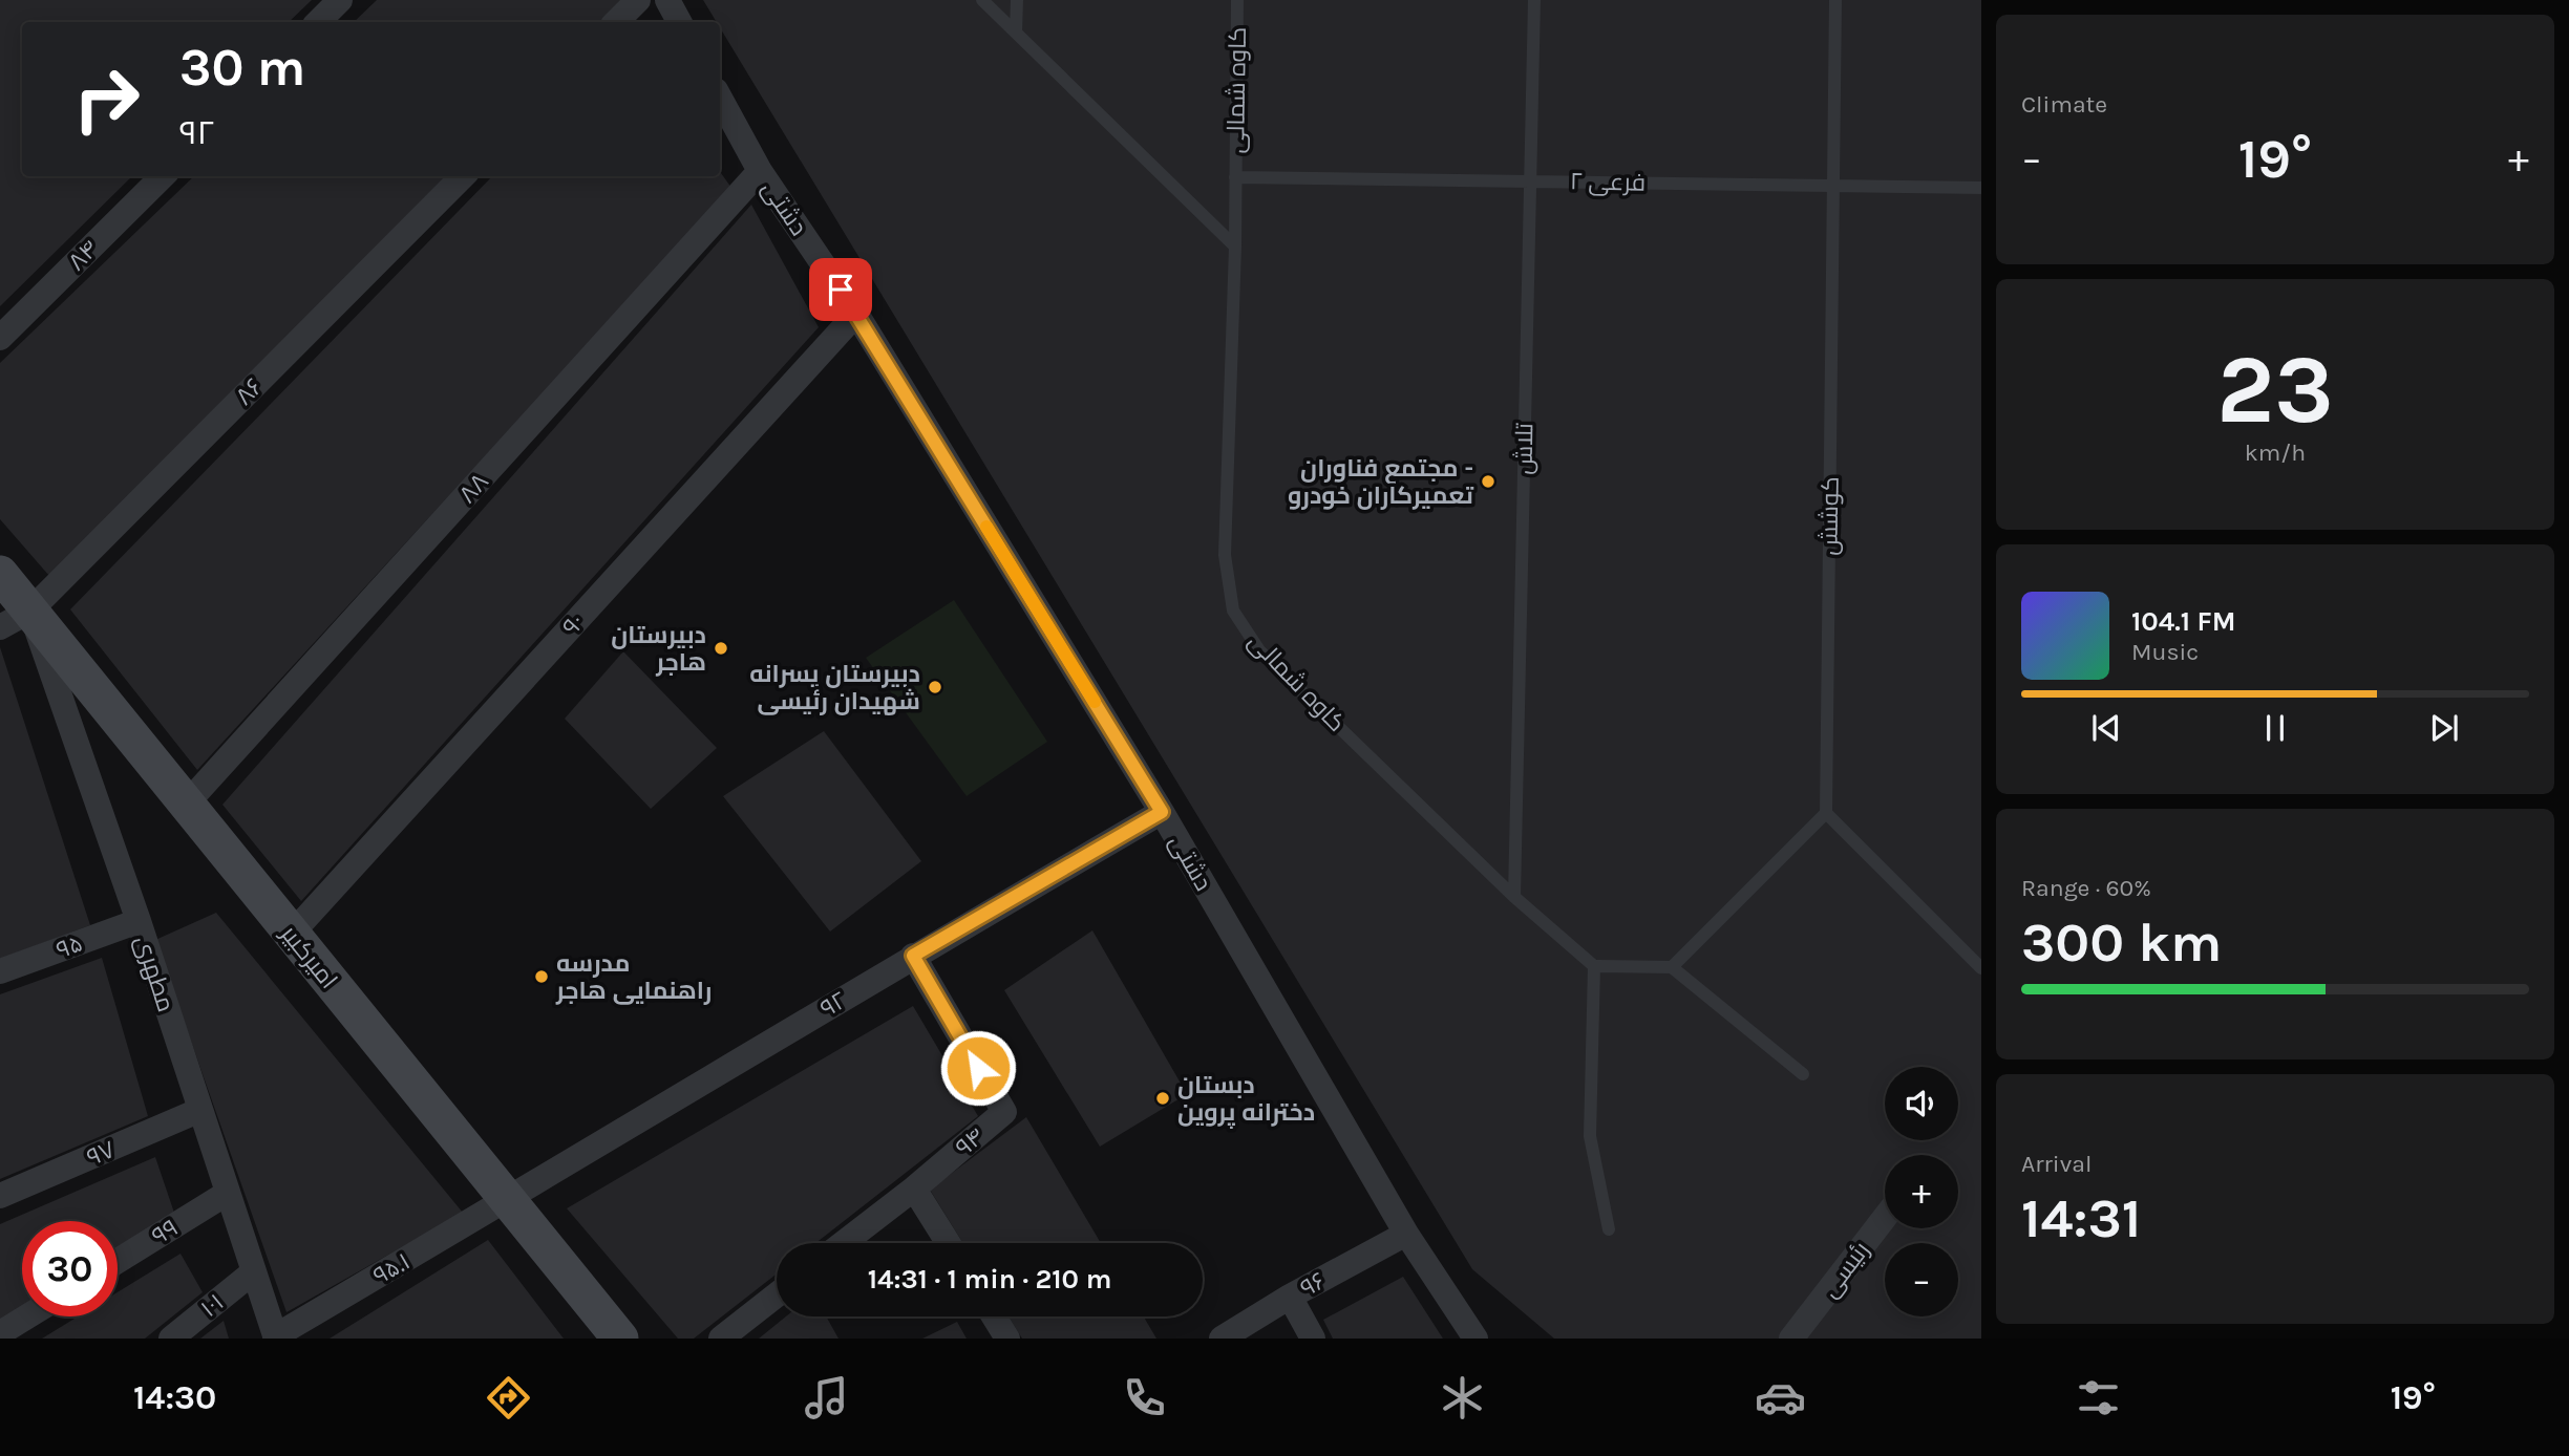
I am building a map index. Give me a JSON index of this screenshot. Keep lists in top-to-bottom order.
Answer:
{
  "streets": {
    "main road": ["امیرکبیر"],
    "street": [
      "دشتی",
      "۸۴",
      "۸۶",
      "۸۸",
      "۹۰",
      "۹۵",
      "مطهری",
      "۹۲",
      "۹۴",
      "۹۷",
      "۹۹",
      "۹۵.۱",
      "رئیسی",
      "۹۶",
      "۱۰۱"
    ],
    "lane": [
      "کاوه شمالی",
      "فرعی ۲",
      "تلاش",
      "کوشش"
    ]
  },
  "crossings": [
    ["کاوه شمالی", "فرعی ۲"],
    ["کاوه شمالی", "تلاش"],
    ["فرعی ۲", "تلاش"],
    ["فرعی ۲", "کوشش"],
    ["دشتی", "۸۸"],
    ["دشتی", "۹۰"],
    ["دشتی", "۹۲"],
    ["دشتی", "۹۶"],
    ["۸۶", "امیرکبیر"],
    ["۸۶", "مطهری"],
    ["۸۸", "امیرکبیر"],
    ["۹۰", "امیرکبیر"],
    ["۹۵", "مطهری"],
    ["امیرکبیر", "مطهری"],
    ["امیرکبیر", "۹۲"],
    ["امیرکبیر", "۹۵.۱"],
    ["مطهری", "۹۷"],
    ["مطهری", "۹۹"],
    ["مطهری", "۹۵.۱"],
    ["مطهری", "۱۰۱"],
    ["۹۲", "۹۴"],
    ["۹۲", "۹۵.۱"]
  ],
  "places": [
    "مجتمع فناوران - تعمیرکاران خودرو",
    "دبیرستان هاجر",
    "دبیرستان پسرانه شهیدان رئیسی",
    "مدرسه راهنمایی هاجر",
    "دبستان دخترانه پروین"
  ],
  "page": {
    "tile": [
      "Climate",
      ["23", "km/h"],
      ["Range · 60%", "300 km"],
      ["Arrival", "14:31"]
    ],
    "turn": ["30 m", "۹۲"],
    "heat": ["−", "19°", "+"],
    "song": ["104.1 FM", "Music"],
    "map_buttons": ["+", "−"],
    "limit": "30",
    "trip": "14:31 · 1 min · 210 m",
    "tabs": ["14:30", "19°"]
  }
}
